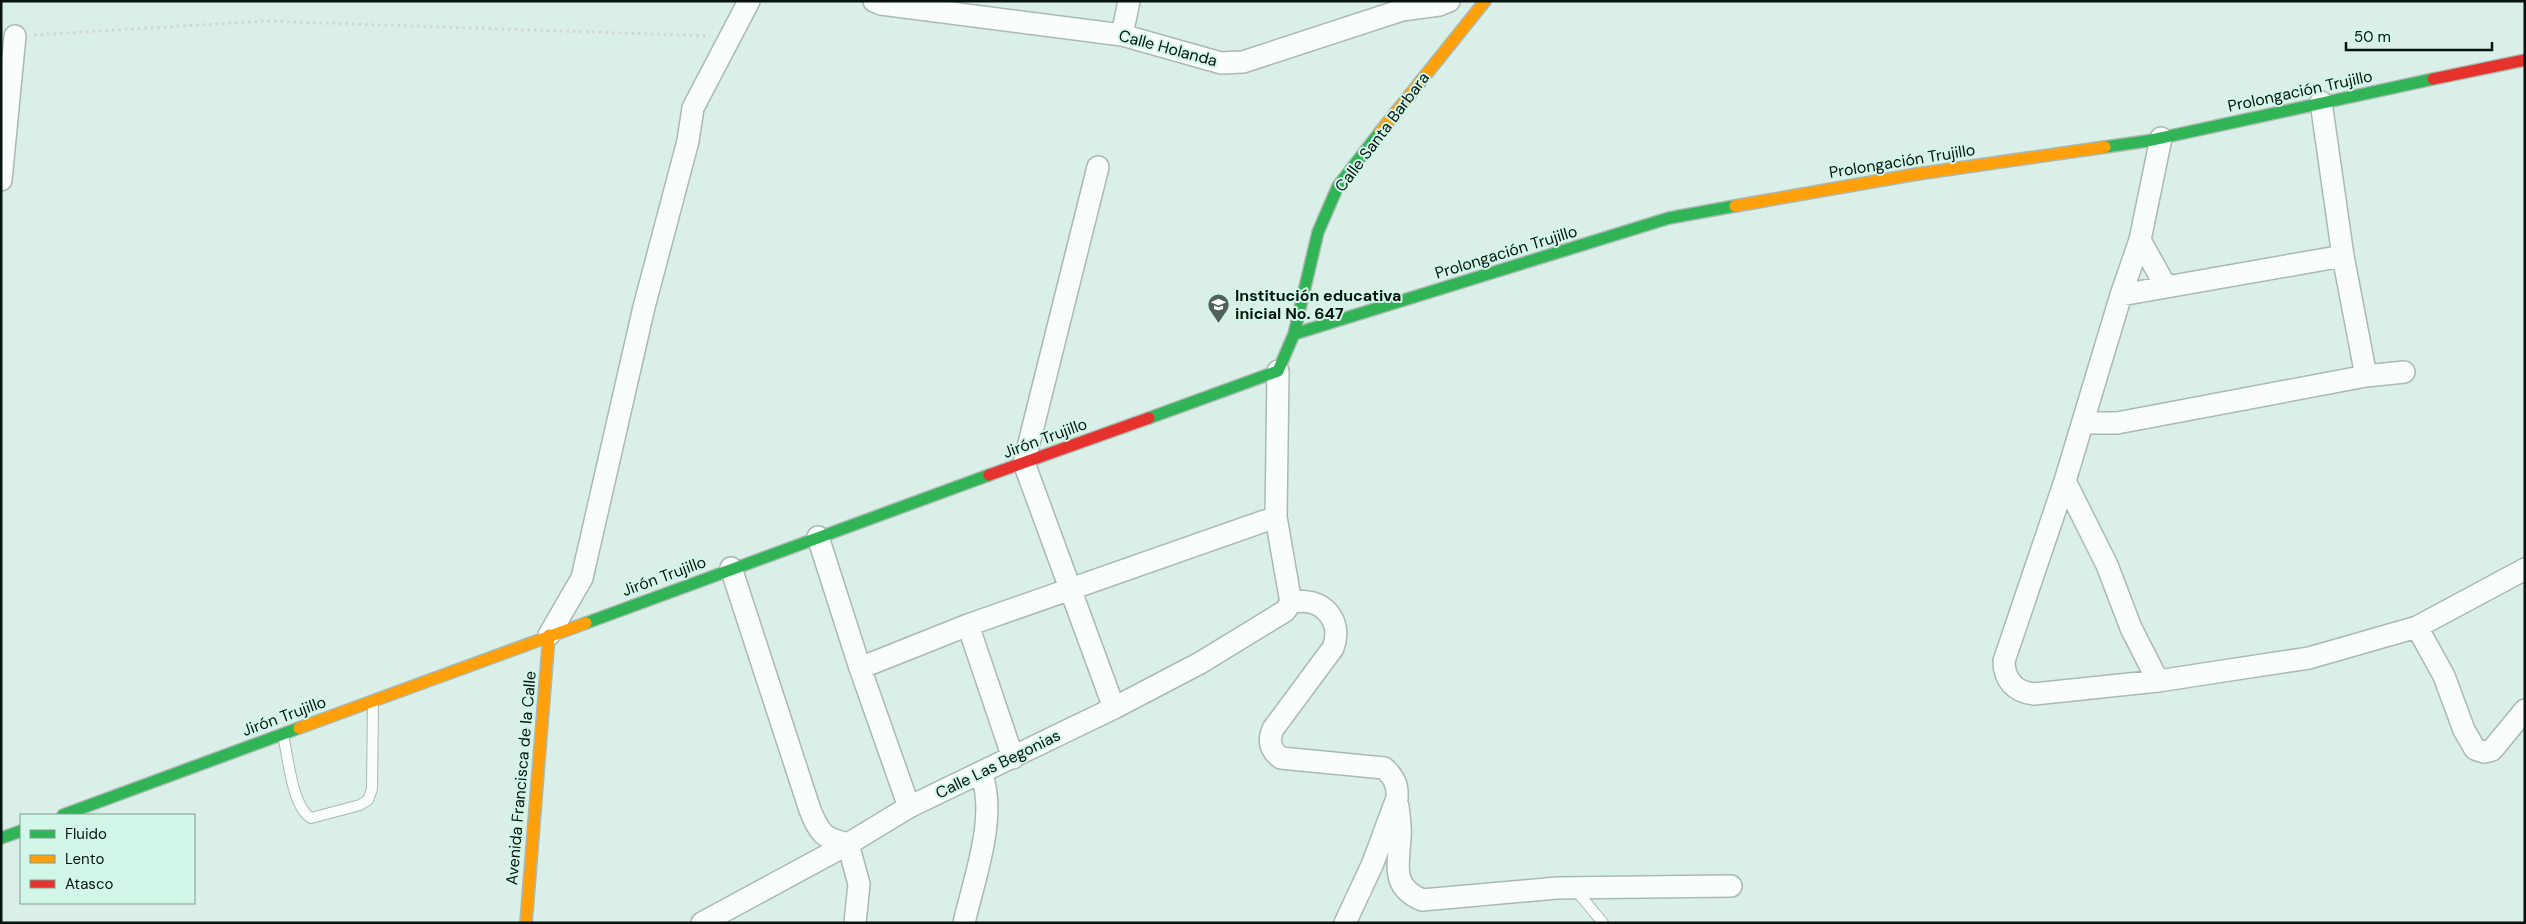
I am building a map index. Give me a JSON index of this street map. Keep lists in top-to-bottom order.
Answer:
{
  "streets": {
    "street": [
      "Calle Holanda",
      "Prolongación Trujillo",
      "Calle Santa Barbara",
      "Jirón Trujillo",
      "Calle Las Begonias",
      "Avenida Francisca de la Calle"
    ]
  },
  "crossings": [
    ["Prolongación Trujillo", "Calle Santa Barbara"],
    ["Calle Santa Barbara", "Jirón Trujillo"],
    ["Calle Santa Barbara", "Calle Las Begonias"],
    ["Jirón Trujillo", "Avenida Francisca de la Calle"]
  ],
  "places": {
    "school or university": ["Institución educativa inicial No. 647"]
  },
  "legend": ["Fluido", "Lento", "Atasco"],
  "scale_bar": "50 m"
}
